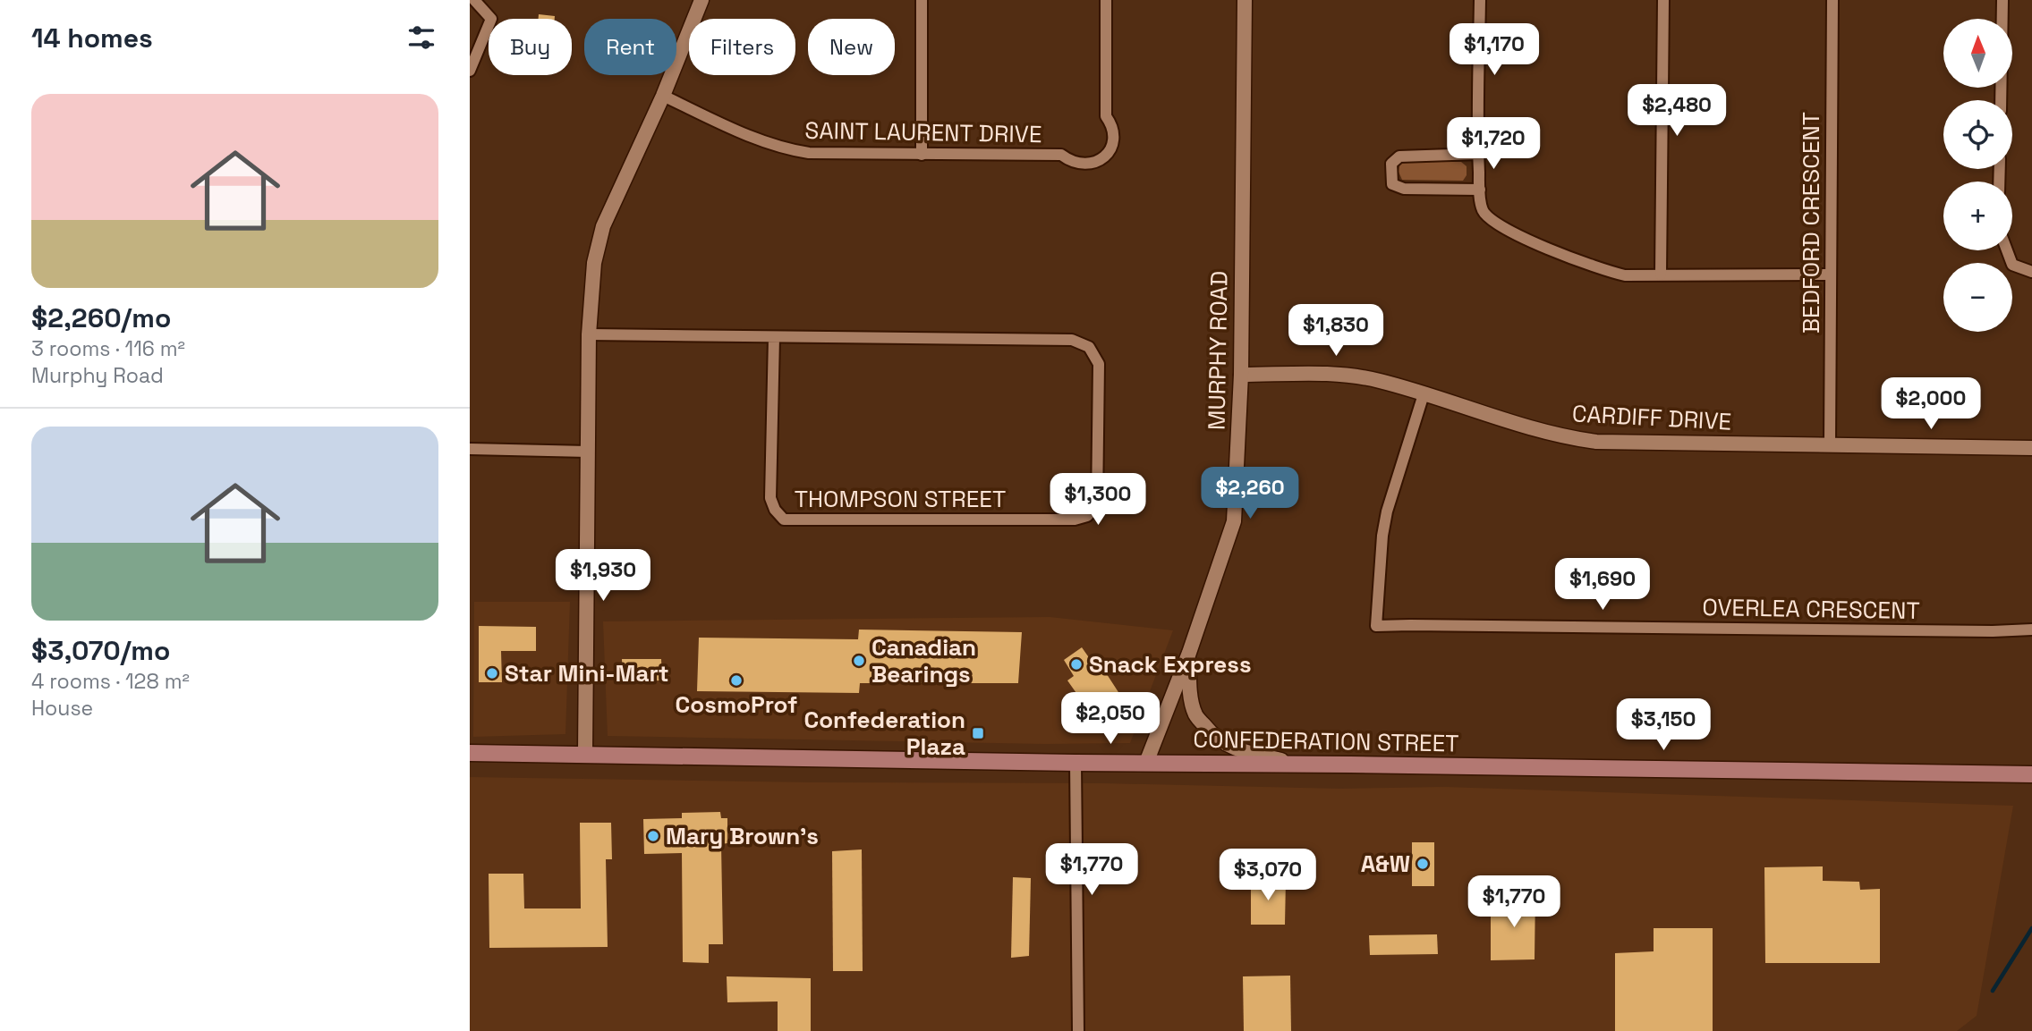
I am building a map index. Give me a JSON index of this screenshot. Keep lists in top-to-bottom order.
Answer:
{
  "streets": {
    "main road": ["CONFEDERATION STREET"],
    "street": [
      "SAINT LAURENT DRIVE",
      "BEDFORD CRESCENT",
      "MURPHY ROAD",
      "CARDIFF DRIVE",
      "THOMPSON STREET",
      "OVERLEA CRESCENT"
    ]
  },
  "crossings": [
    ["BEDFORD CRESCENT", "CARDIFF DRIVE"],
    ["MURPHY ROAD", "CARDIFF DRIVE"],
    ["MURPHY ROAD", "CONFEDERATION STREET"],
    ["CARDIFF DRIVE", "OVERLEA CRESCENT"]
  ],
  "places": {
    "other": [
      "Canadian Bearings",
      "Snack Express",
      "Star Mini-Mart",
      "CosmoProf",
      "Mary Brown's",
      "A&W"
    ],
    "transit": ["Confederation Plaza"]
  },
  "north": "top",
  "page": {
    "heading": "14 homes",
    "map_buttons": ["+", "−"],
    "chip": [
      "Buy",
      "Rent",
      "Filters",
      "New"
    ],
    "price": [
      "$1,170",
      "$2,480",
      "$1,720",
      "$1,830",
      "$2,000",
      "$2,260",
      "$1,300",
      "$1,930",
      "$1,690",
      "$2,050",
      "$3,150",
      "$1,770",
      "$3,070",
      "$1,770"
    ],
    "list": [
      {
        "name": "$2,260/mo",
        "note": "3 rooms · 116 m² · Murphy Road"
      },
      {
        "name": "$3,070/mo",
        "note": "4 rooms · 128 m² · House"
      }
    ]
  }
}
